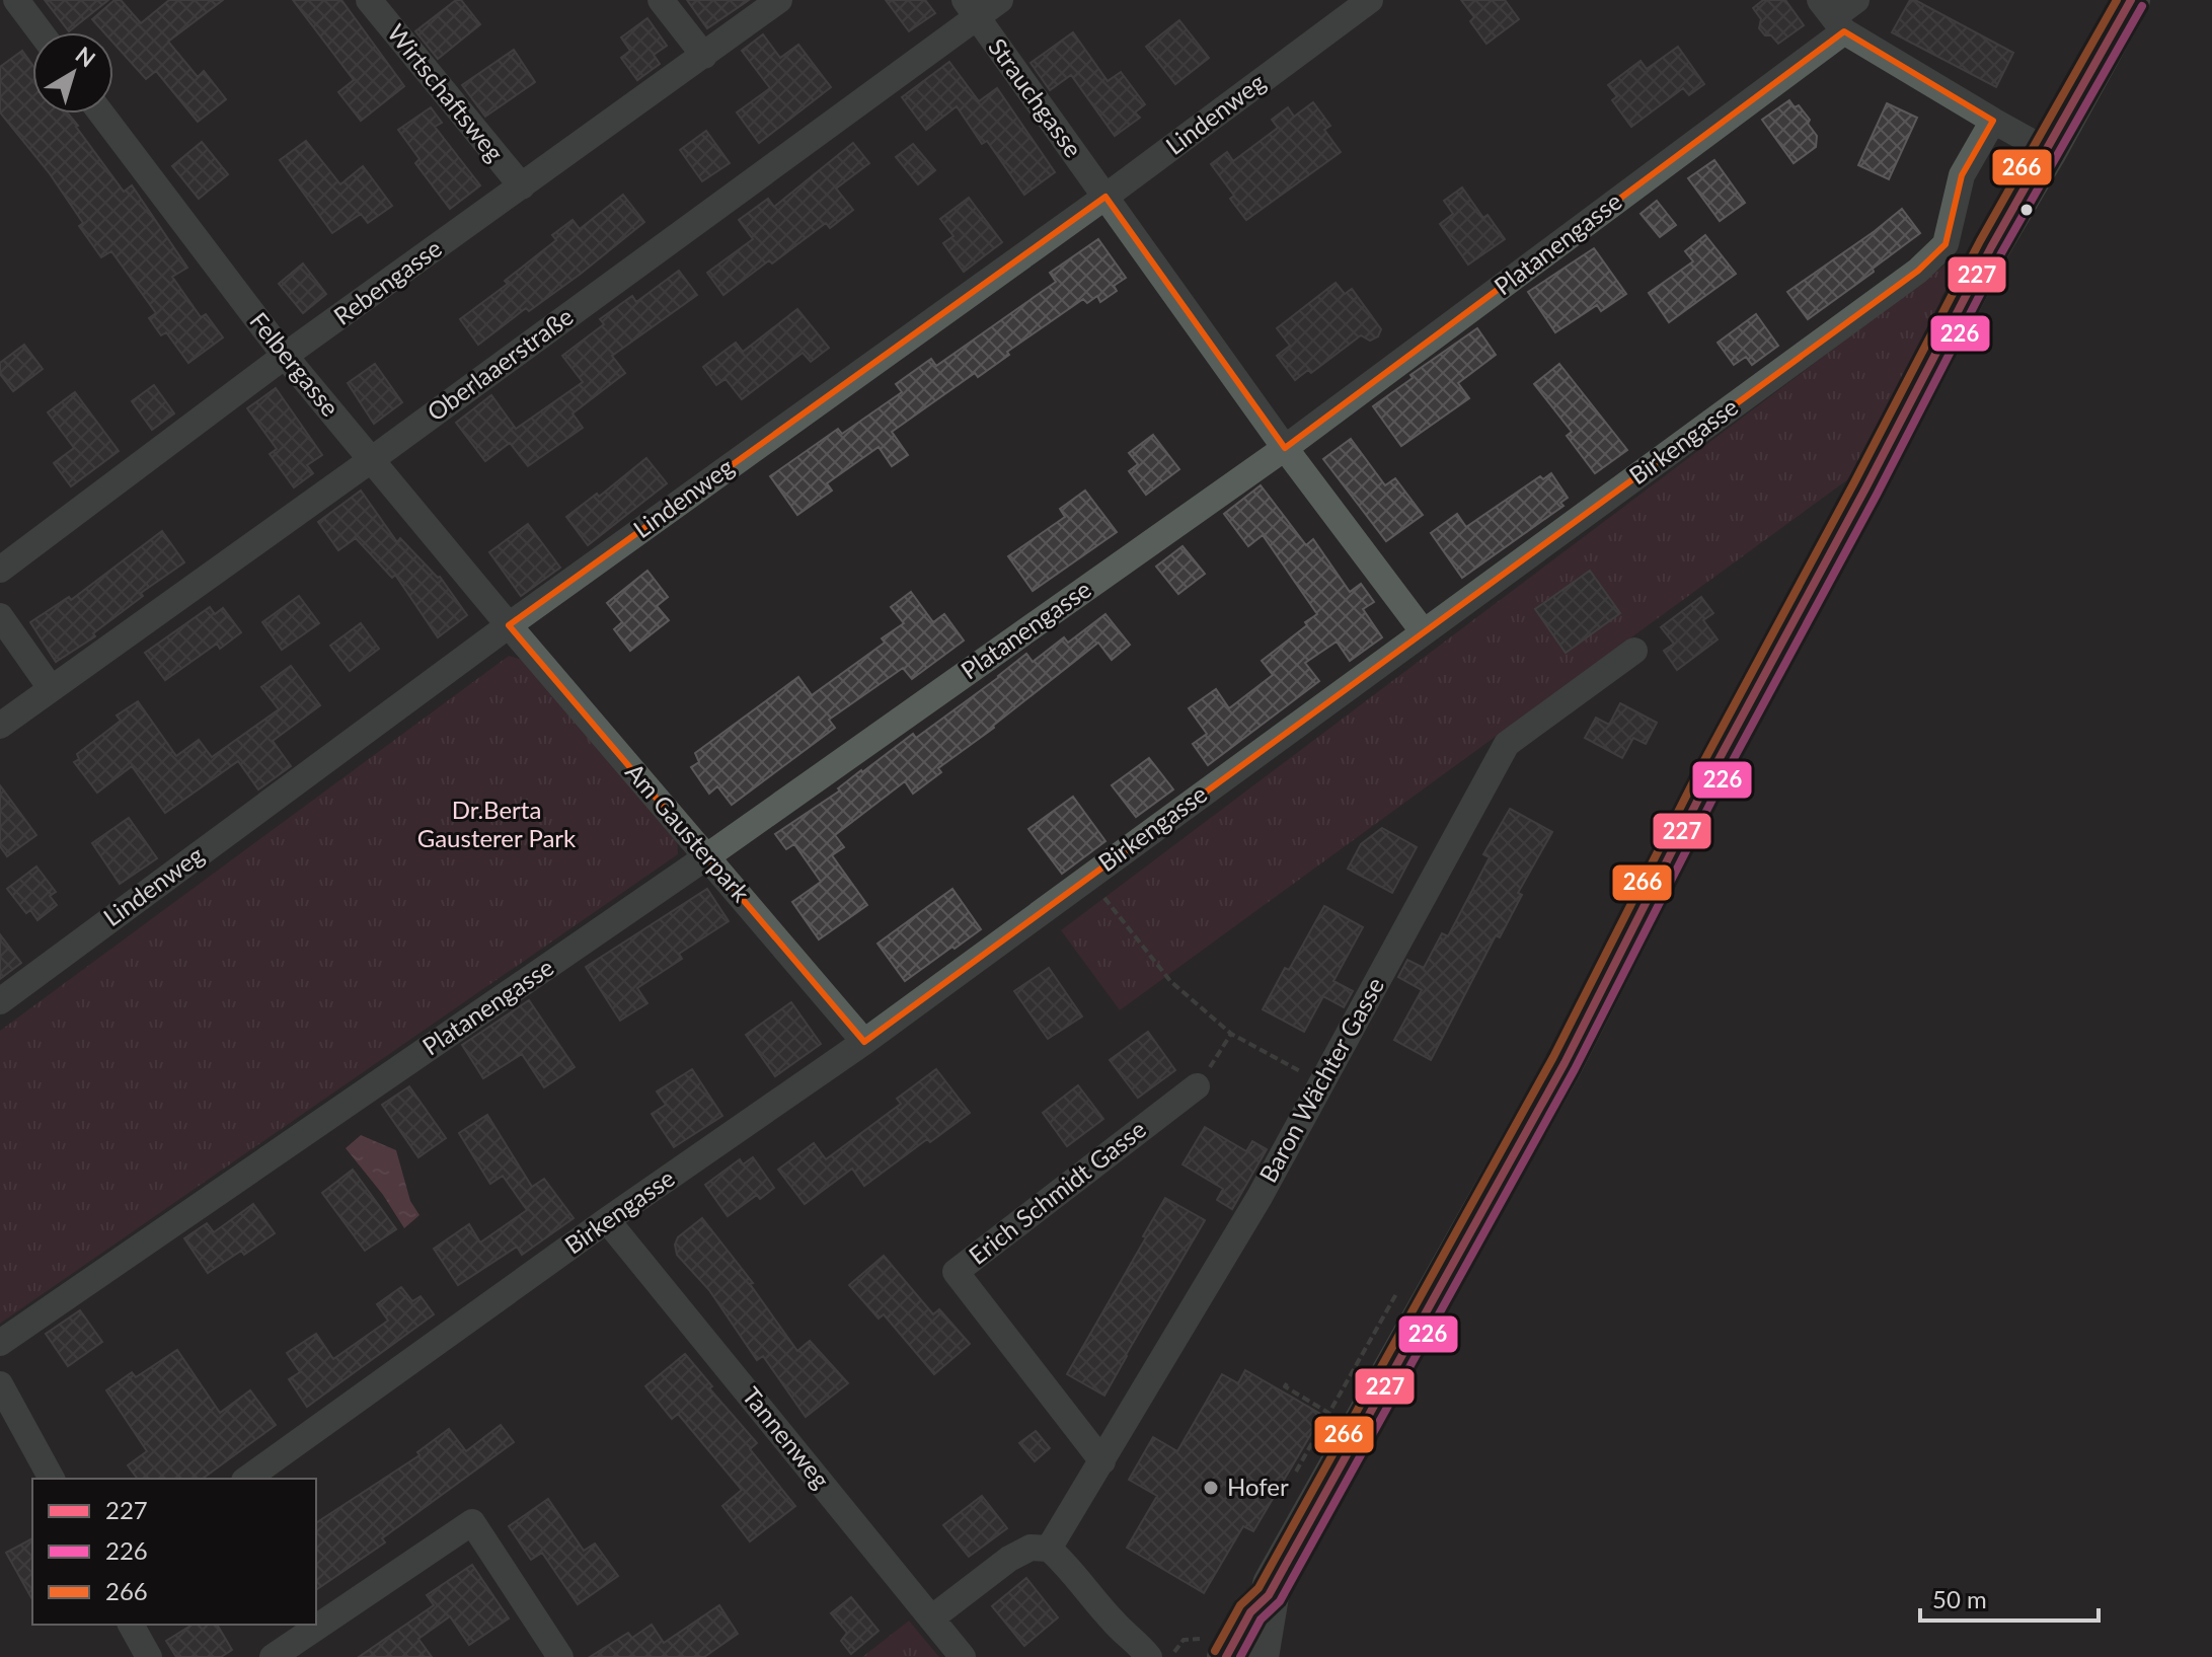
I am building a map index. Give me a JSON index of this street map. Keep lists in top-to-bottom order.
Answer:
{
  "streets": {
    "street": [
      "Wirtschaftsweg",
      "Strauchgasse",
      "Lindenweg",
      "Platanengasse",
      "Rebengasse",
      "Felbergasse",
      "Oberlaaerstraße",
      "Birkengasse",
      "Am Gausterpark",
      "Baron Wächter Gasse",
      "Erich Schmidt Gasse",
      "Tannenweg"
    ]
  },
  "crossings": [
    ["Wirtschaftsweg", "Rebengasse"],
    ["Strauchgasse", "Lindenweg"],
    ["Strauchgasse", "Platanengasse"],
    ["Strauchgasse", "Oberlaaerstraße"],
    ["Lindenweg", "Felbergasse"],
    ["Lindenweg", "Am Gausterpark"],
    ["Platanengasse", "Am Gausterpark"],
    ["Rebengasse", "Felbergasse"],
    ["Felbergasse", "Oberlaaerstraße"],
    ["Felbergasse", "Am Gausterpark"],
    ["Birkengasse", "Am Gausterpark"],
    ["Birkengasse", "Tannenweg"],
    ["Baron Wächter Gasse", "Erich Schmidt Gasse"]
  ],
  "parks": ["Dr.Berta Gausterer Park"],
  "places": ["Hofer"],
  "lines": ["transit line 227", "transit line 266", "transit line 226"],
  "legend": ["227", "226", "266"],
  "scale_bar": "50 m",
  "north": "top right"
}
